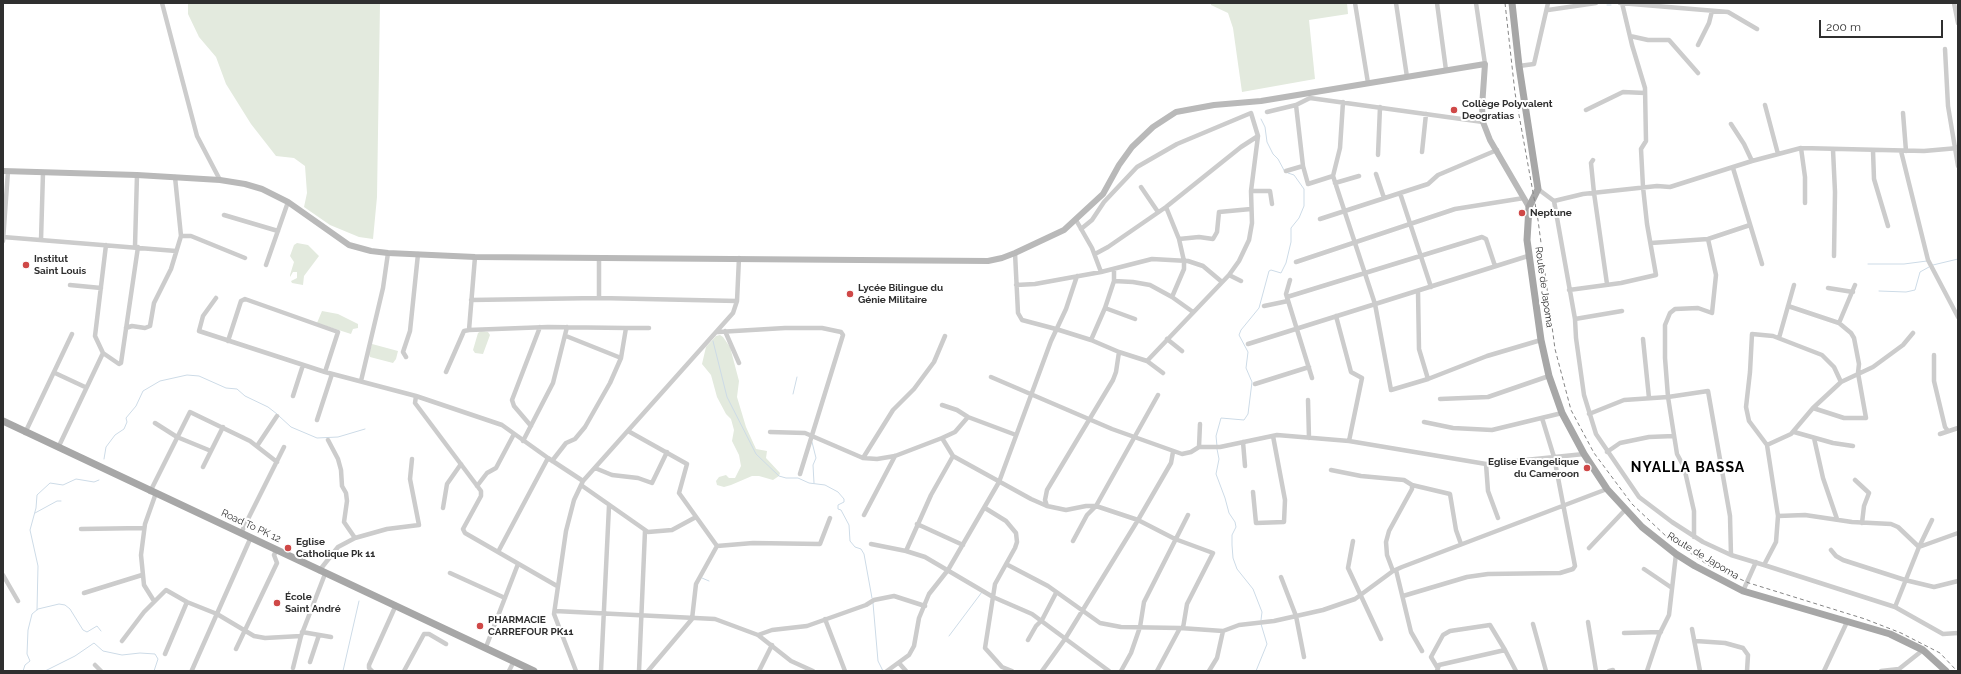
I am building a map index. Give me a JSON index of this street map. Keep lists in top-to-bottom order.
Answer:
{
  "streets": {
    "main road": ["Route de Japoma", "Road To PK 12"]
  },
  "districts": ["NYALLA BASSA"],
  "places": [
    "Collège Polyvalent Deogratias",
    "Neptune",
    "Institut Saint Louis",
    "Lycée Bilingue du Génie Militaire",
    "Eglise Evangelique du Cameroon",
    "Eglise Catholique Pk 11",
    "École Saint André",
    "PHARMACIE CARREFOUR PK11"
  ],
  "scale_bar": "200 m"
}
